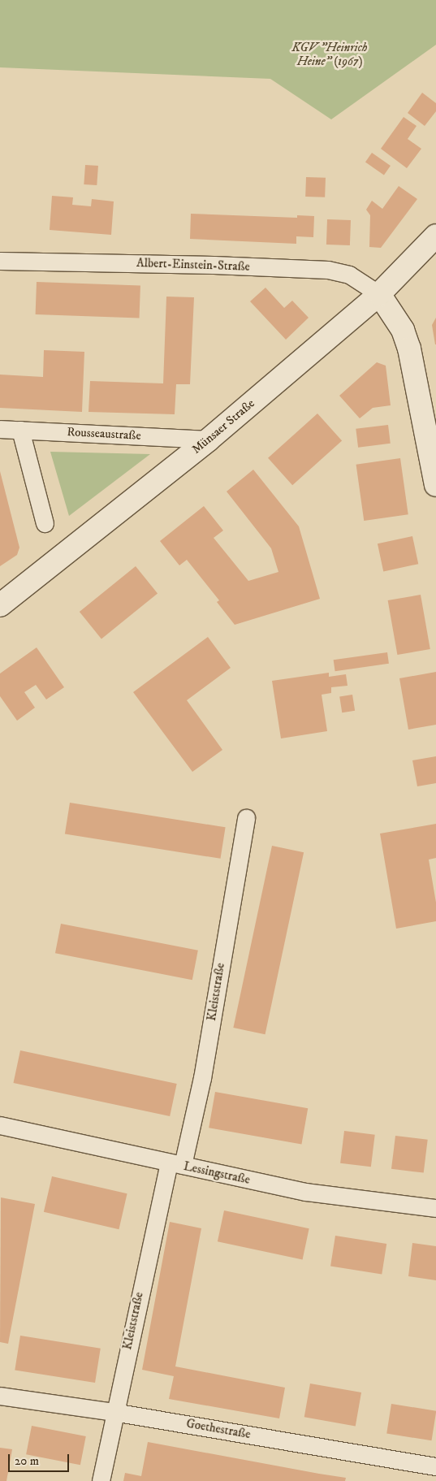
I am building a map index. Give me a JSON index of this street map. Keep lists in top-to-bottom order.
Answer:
{
  "streets": {
    "street": [
      "Albert-Einstein-Straße",
      "Münsaer Straße",
      "Rousseaustraße",
      "Kleiststraße",
      "Lessingstraße",
      "Goethestraße"
    ]
  },
  "crossings": [
    ["Albert-Einstein-Straße", "Münsaer Straße"],
    ["Münsaer Straße", "Rousseaustraße"],
    ["Kleiststraße", "Lessingstraße"],
    ["Kleiststraße", "Goethestraße"]
  ],
  "parks": ["KGV \"Heinrich Heine\" (1967)"],
  "scale_bar": "20 m"
}
